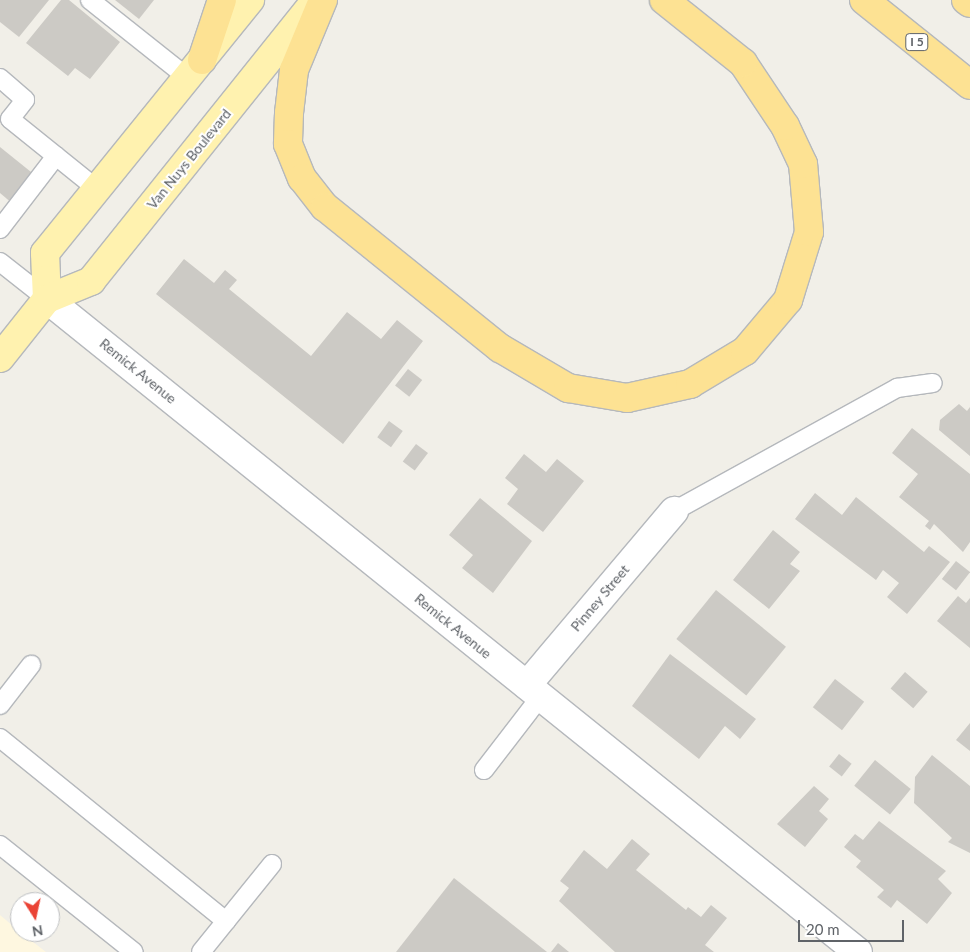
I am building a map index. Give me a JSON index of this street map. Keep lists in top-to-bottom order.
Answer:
{
  "streets": {
    "highway": ["I 5"],
    "main road": ["Van Nuys Boulevard"],
    "street": ["Remick Avenue", "Pinney Street"]
  },
  "crossings": [
    ["Van Nuys Boulevard", "Remick Avenue"],
    ["Remick Avenue", "Pinney Street"]
  ],
  "scale_bar": "20 m",
  "north": "bottom"
}
